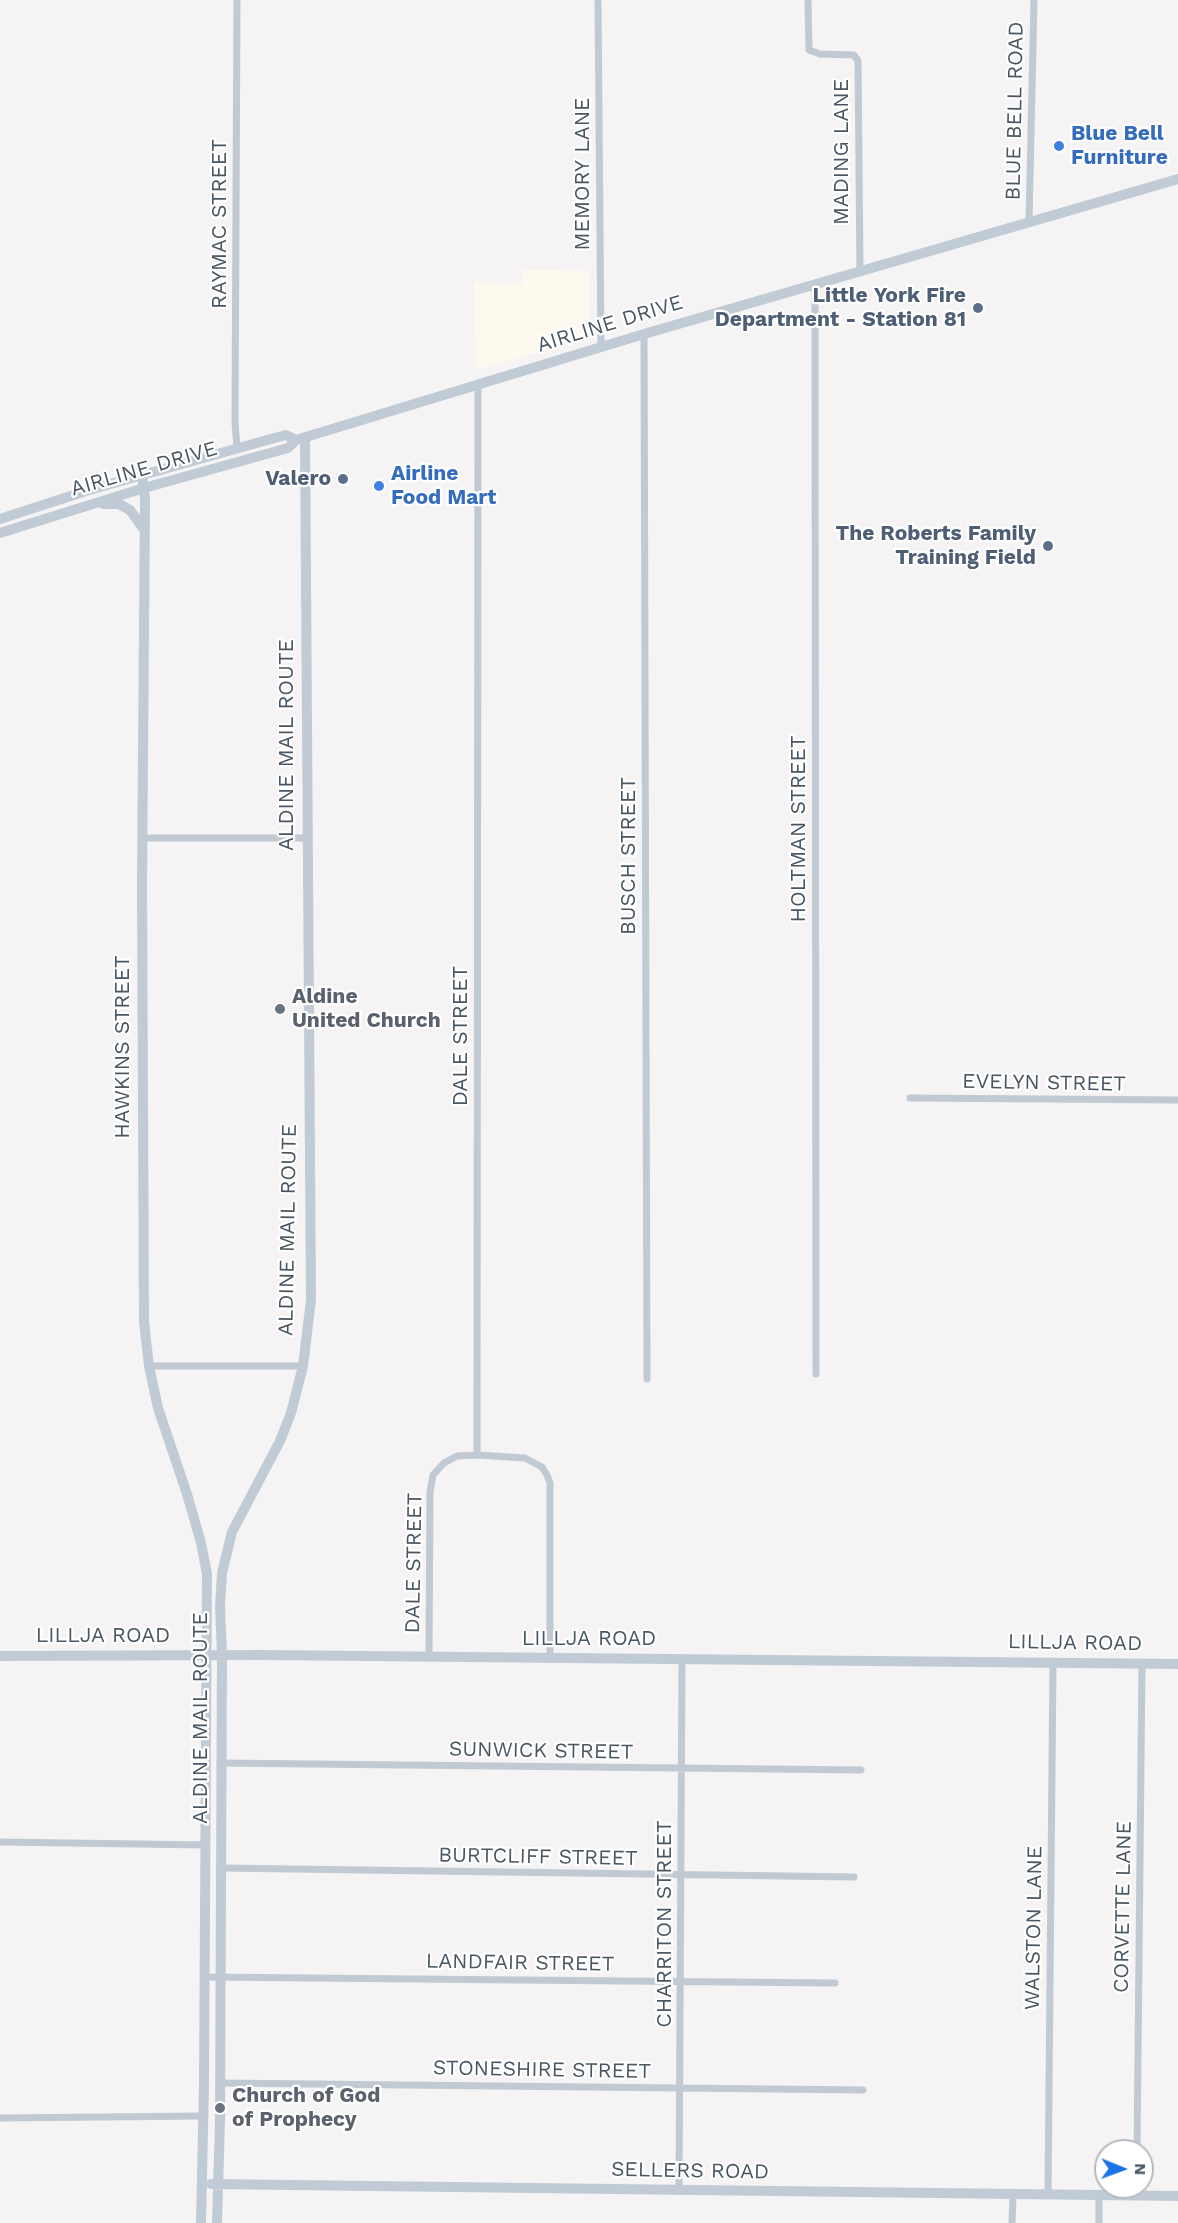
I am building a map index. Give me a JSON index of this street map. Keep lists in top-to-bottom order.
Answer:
{
  "streets": {
    "main road": [
      "AIRLINE DRIVE",
      "ALDINE MAIL ROUTE",
      "HAWKINS STREET",
      "LILLJA ROAD",
      "SELLERS ROAD"
    ],
    "street": [
      "BLUE BELL ROAD",
      "MADING LANE",
      "MEMORY LANE",
      "RAYMAC STREET",
      "HOLTMAN STREET",
      "BUSCH STREET",
      "DALE STREET",
      "EVELYN STREET",
      "SUNWICK STREET",
      "BURTCLIFF STREET",
      "CORVETTE LANE",
      "CHARRITON STREET",
      "WALSTON LANE",
      "LANDFAIR STREET",
      "STONESHIRE STREET"
    ]
  },
  "crossings": [
    ["BLUE BELL ROAD", "AIRLINE DRIVE"],
    ["MADING LANE", "AIRLINE DRIVE"],
    ["MEMORY LANE", "AIRLINE DRIVE"],
    ["RAYMAC STREET", "AIRLINE DRIVE"],
    ["AIRLINE DRIVE", "ALDINE MAIL ROUTE"],
    ["AIRLINE DRIVE", "HOLTMAN STREET"],
    ["AIRLINE DRIVE", "BUSCH STREET"],
    ["AIRLINE DRIVE", "DALE STREET"],
    ["AIRLINE DRIVE", "HAWKINS STREET"],
    ["ALDINE MAIL ROUTE", "HAWKINS STREET"],
    ["ALDINE MAIL ROUTE", "LILLJA ROAD"],
    ["ALDINE MAIL ROUTE", "SUNWICK STREET"],
    ["ALDINE MAIL ROUTE", "BURTCLIFF STREET"],
    ["ALDINE MAIL ROUTE", "LANDFAIR STREET"],
    ["ALDINE MAIL ROUTE", "STONESHIRE STREET"],
    ["ALDINE MAIL ROUTE", "SELLERS ROAD"],
    ["DALE STREET", "LILLJA ROAD"],
    ["LILLJA ROAD", "CORVETTE LANE"],
    ["LILLJA ROAD", "CHARRITON STREET"],
    ["LILLJA ROAD", "WALSTON LANE"],
    ["SUNWICK STREET", "CHARRITON STREET"],
    ["BURTCLIFF STREET", "CHARRITON STREET"],
    ["CHARRITON STREET", "LANDFAIR STREET"],
    ["CHARRITON STREET", "STONESHIRE STREET"],
    ["CHARRITON STREET", "SELLERS ROAD"],
    ["WALSTON LANE", "SELLERS ROAD"]
  ],
  "places": [
    "Blue Bell Furniture",
    "Little York Fire Department - Station 81",
    "Valero",
    "Airline Food Mart",
    "The Roberts Family Training Field",
    "Aldine United Church",
    "Church of God of Prophecy"
  ],
  "north": "right"
}
